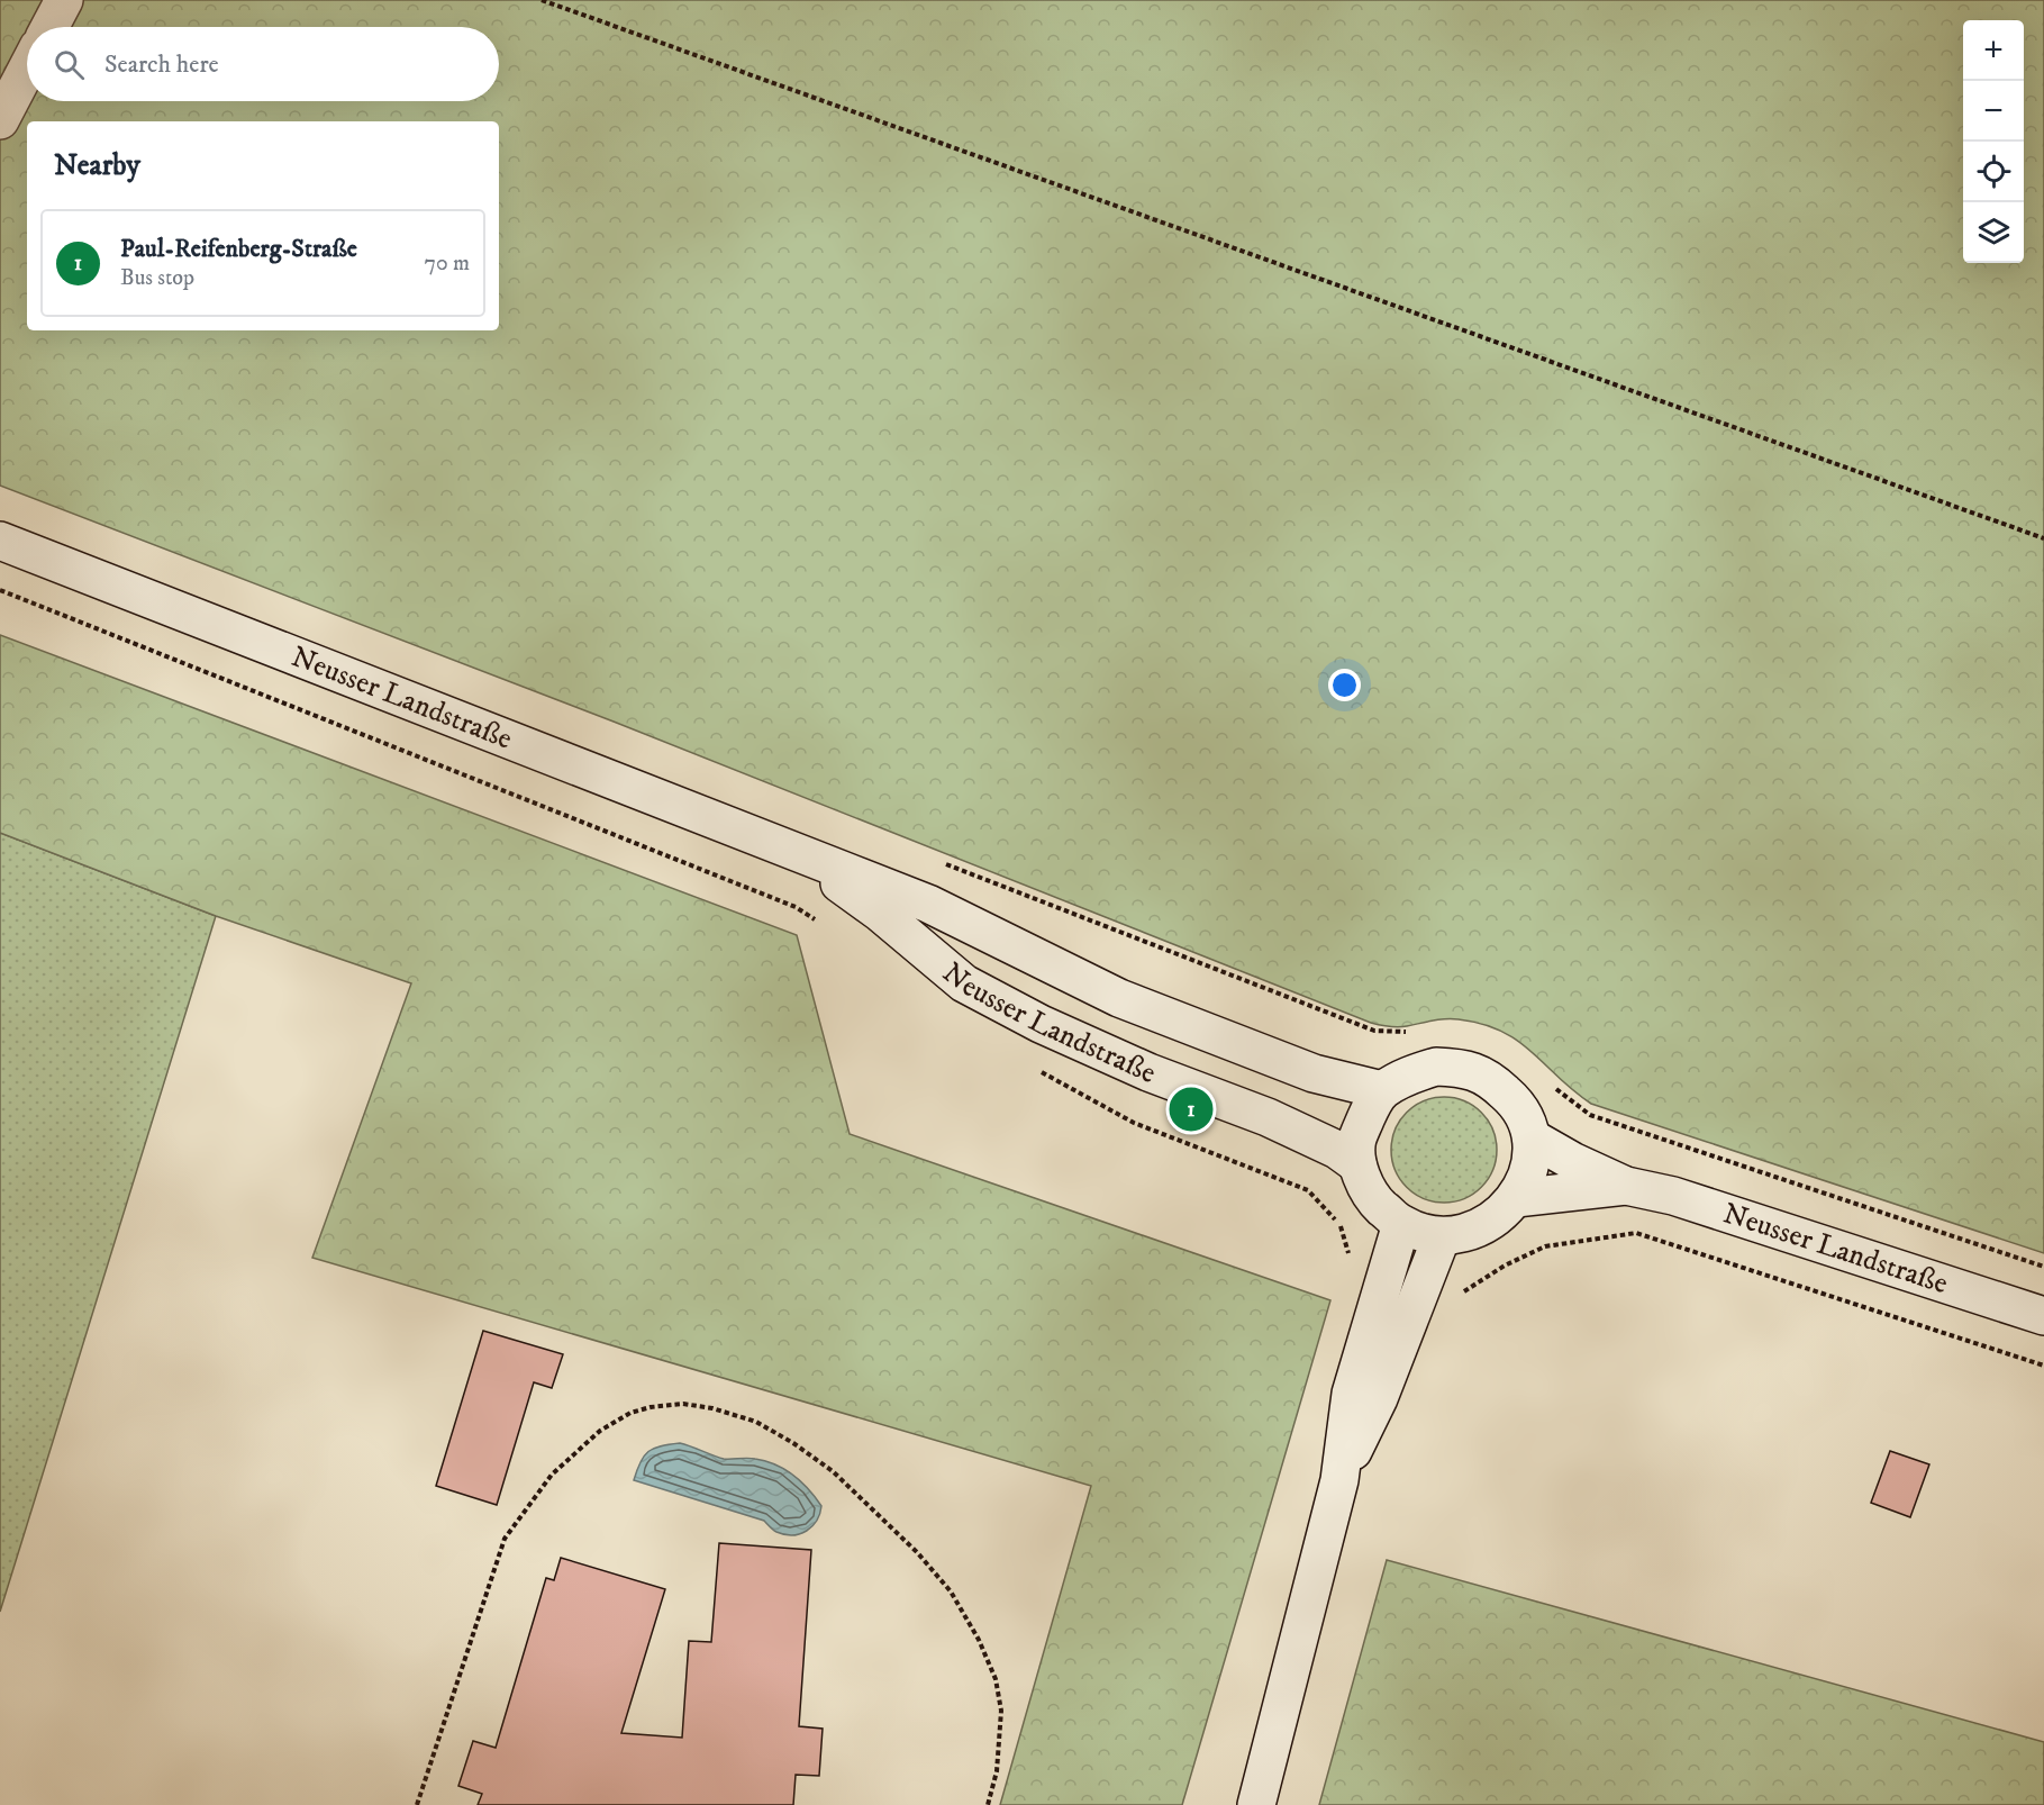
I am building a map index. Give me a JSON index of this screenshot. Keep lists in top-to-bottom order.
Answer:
{
  "streets": {
    "main road": ["Neusser Landstraße"]
  },
  "page": {
    "map_buttons": ["+", "−"],
    "search": "Search here",
    "heading": "Nearby",
    "list": [
      {
        "mark": "1",
        "name": "Paul-Reifenberg-Straße",
        "note": "Bus stop",
        "value": "70 m"
      }
    ],
    "pins": "1"
  }
}
